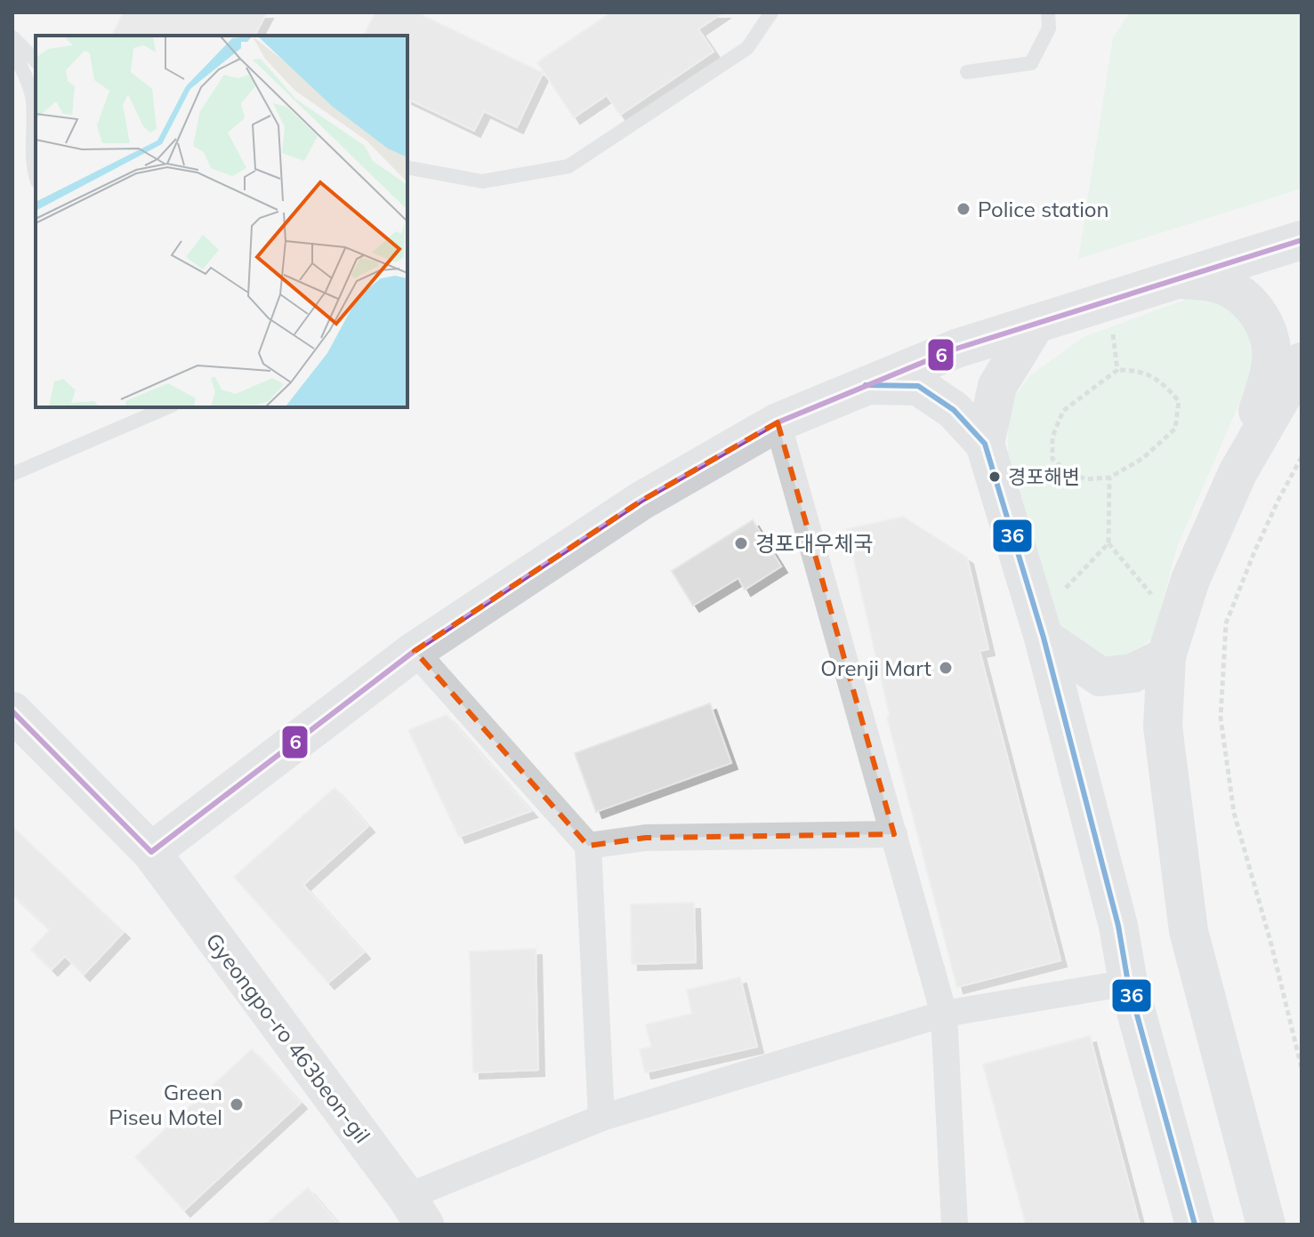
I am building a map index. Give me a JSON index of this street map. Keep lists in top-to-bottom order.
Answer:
{
  "streets": {
    "street": ["Gyeongpo-ro 463beon-gil"]
  },
  "places": [
    "Police station",
    "경포해변",
    "경포대우체국",
    "Orenji Mart",
    "Green Piseu Motel"
  ],
  "lines": ["transit line 6", "transit line 36"]
}
